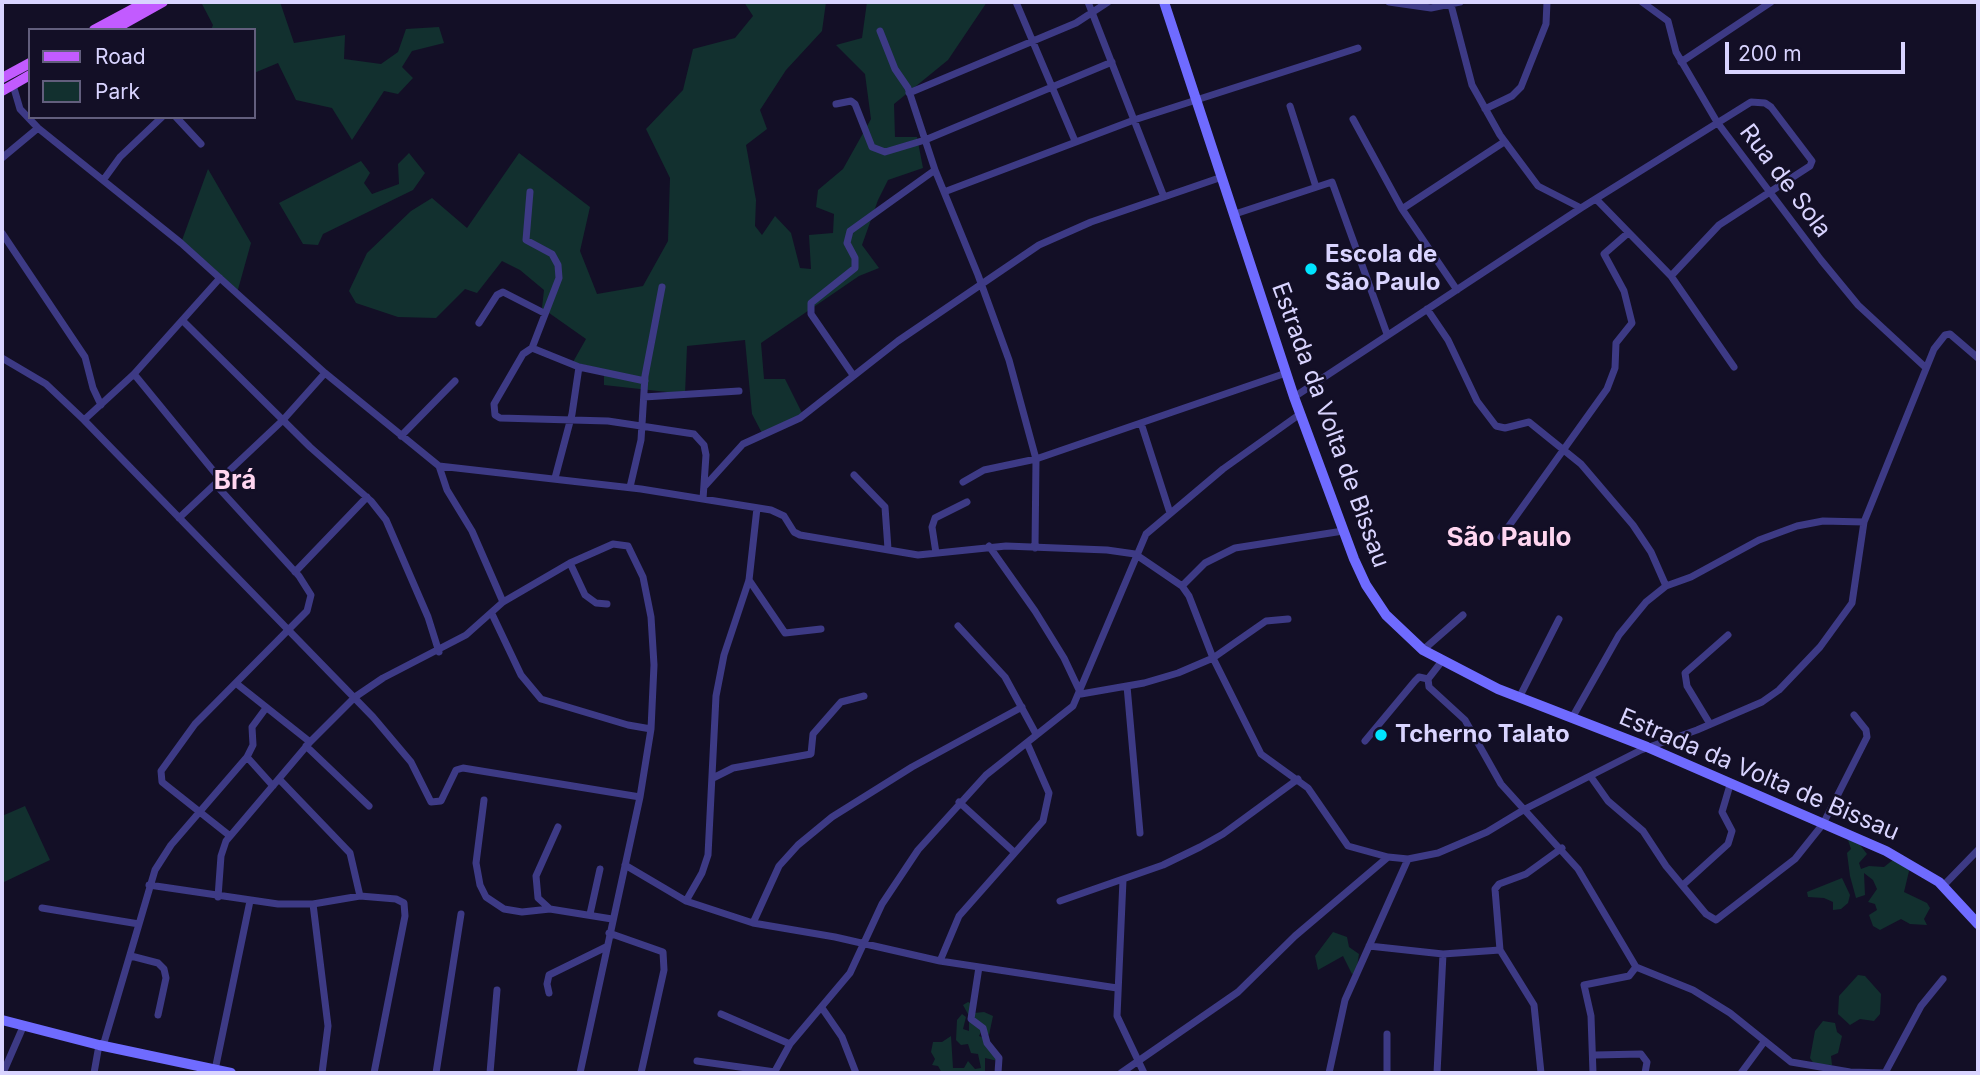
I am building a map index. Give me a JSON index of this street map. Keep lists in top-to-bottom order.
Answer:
{
  "streets": {
    "main road": ["Estrada da Volta de Bissau"],
    "street": ["Rua de Sola"]
  },
  "districts": ["Brá", "São Paulo"],
  "places": ["Escola de São Paulo", "Tcherno Talato"],
  "legend": ["Road", "Park"],
  "scale_bar": "200 m"
}
